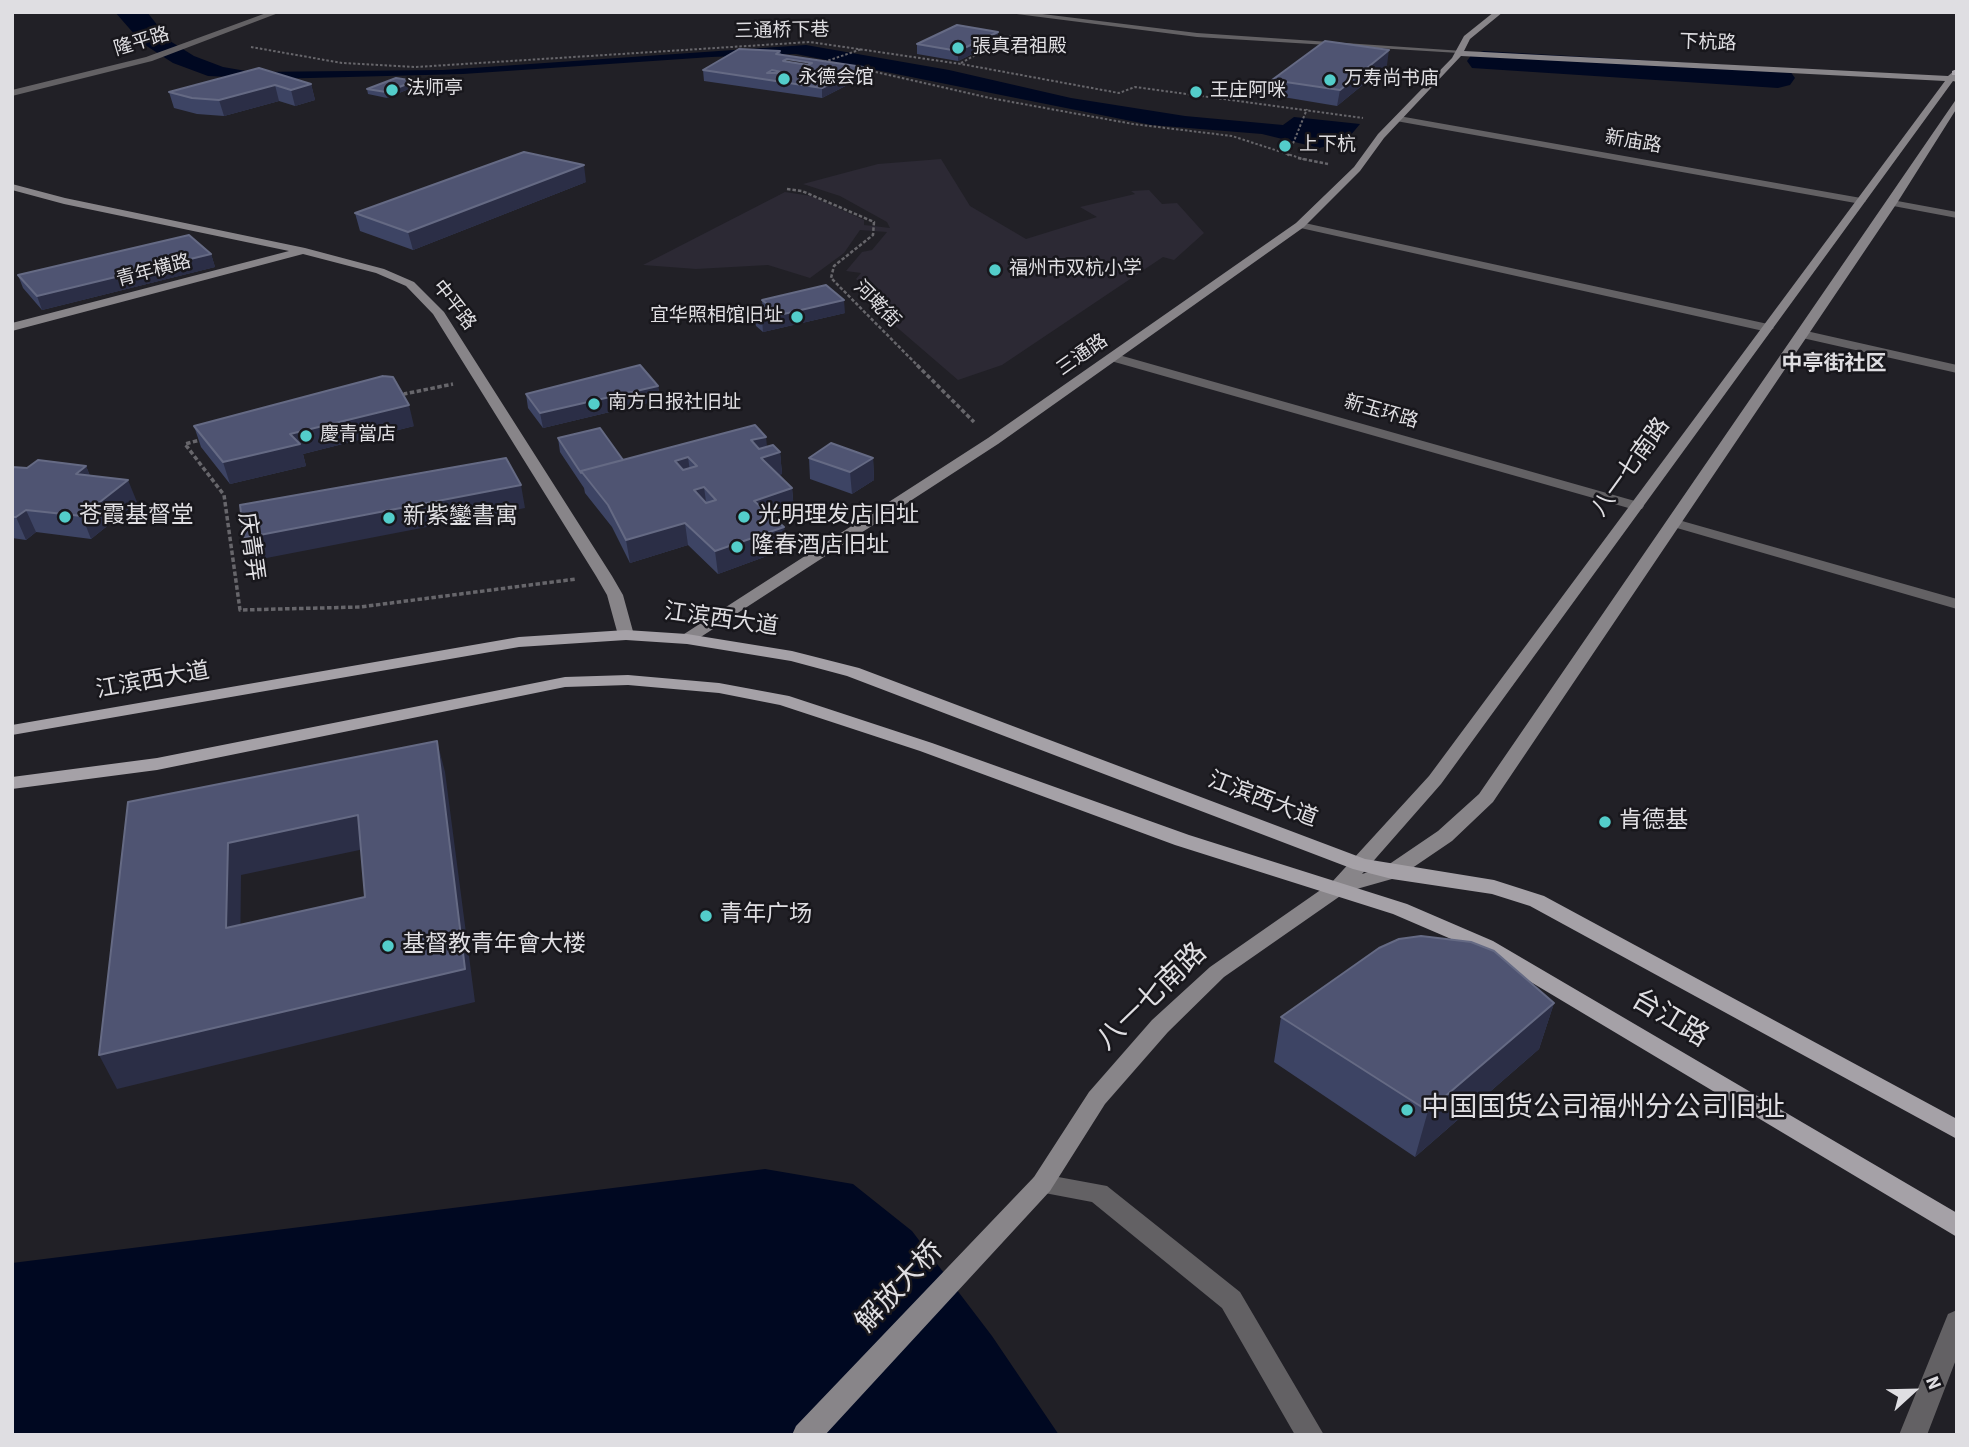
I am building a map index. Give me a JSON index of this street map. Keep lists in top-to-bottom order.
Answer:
{
  "streets": {
    "main road": [
      "下杭路",
      "青年横路",
      "中平路",
      "三通路",
      "八一七南路",
      "江滨西大道",
      "台江路",
      "解放大桥"
    ],
    "street": ["隆平路", "新庙路", "新玉环路"],
    "path": ["三通桥下巷", "河墘街", "庆青弄"]
  },
  "crossings": [
    ["三通桥下巷", "隆平路"],
    ["三通桥下巷", "新庙路"],
    ["三通桥下巷", "三通路"],
    ["下杭路", "三通路"],
    ["下杭路", "八一七南路"],
    ["新庙路", "三通路"],
    ["新庙路", "八一七南路"],
    ["青年横路", "中平路"],
    ["河墘街", "三通路"],
    ["中平路", "庆青弄"],
    ["中平路", "江滨西大道"],
    ["三通路", "新玉环路"],
    ["三通路", "江滨西大道"],
    ["新玉环路", "八一七南路"],
    ["八一七南路", "江滨西大道"],
    ["八一七南路", "台江路"],
    ["八一七南路", "解放大桥"],
    ["江滨西大道", "台江路"]
  ],
  "districts": ["中亭街社区"],
  "places": [
    "張真君祖殿",
    "永德会馆",
    "万寿尚书庙",
    "法师亭",
    "王庄阿咪",
    "上下杭",
    "福州市双杭小学",
    "宜华照相馆旧址",
    "南方日报社旧址",
    "慶青當店",
    "苍霞基督堂",
    "光明理发店旧址",
    "新紫鑾書寓",
    "隆春酒店旧址",
    "肯德基",
    "青年广场",
    "基督教青年會大楼",
    "中国国货公司福州分公司旧址"
  ],
  "north": "right"
}
